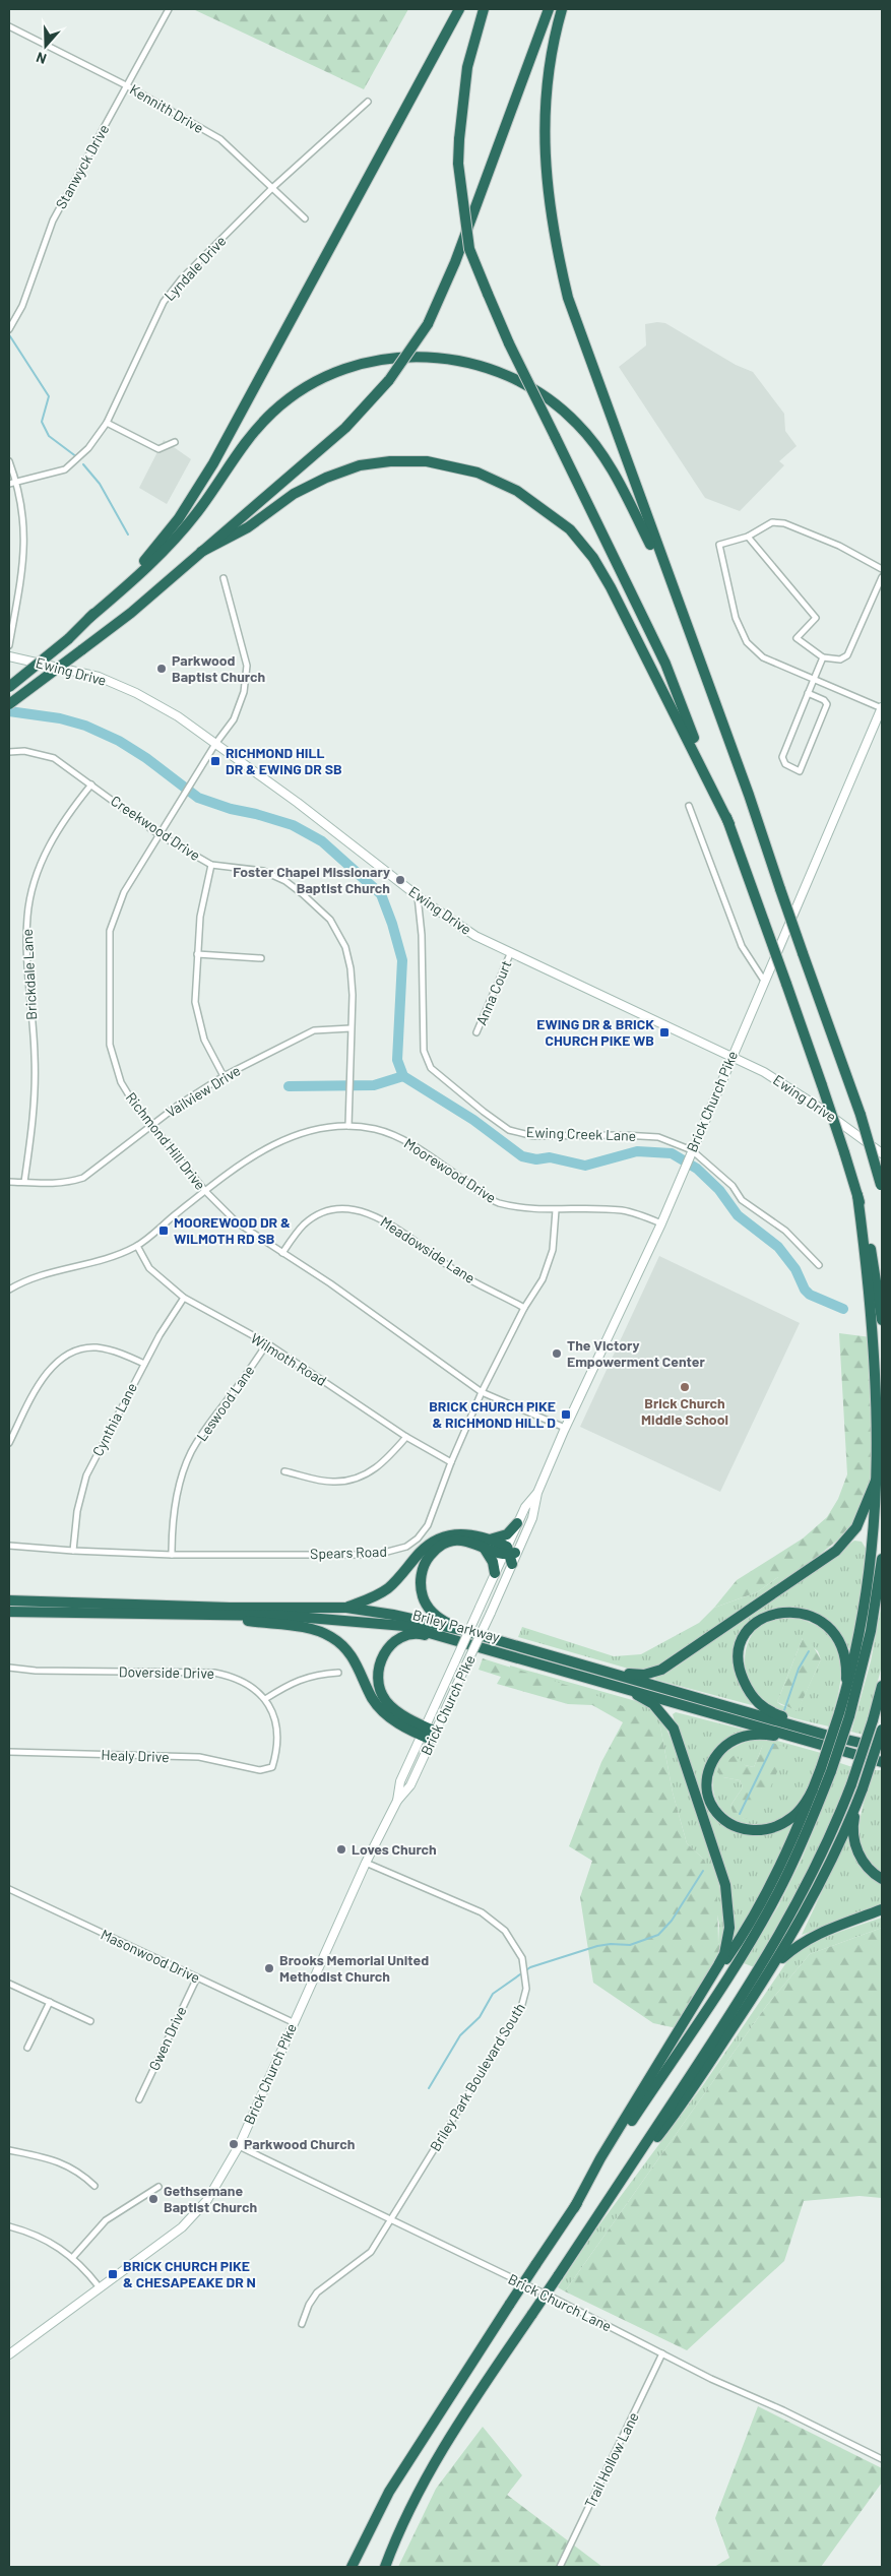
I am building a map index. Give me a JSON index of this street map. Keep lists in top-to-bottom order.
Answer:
{
  "streets": {
    "highway": ["Briley Parkway"],
    "main road": ["Ewing Drive", "Brick Church Pike"],
    "street": [
      "Kennith Drive",
      "Stanwyck Drive",
      "Lyndale Drive",
      "Creekwood Drive",
      "Brickdale Lane",
      "Anna Court",
      "Vailview Drive",
      "Ewing Creek Lane",
      "Richmond Hill Drive",
      "Moorewood Drive",
      "Meadowside Lane",
      "Wilmoth Road",
      "Leswood Lane",
      "Cynthia Lane",
      "Spears Road",
      "Doverside Drive",
      "Healy Drive",
      "Masonwood Drive",
      "Gwen Drive",
      "Briley Park Boulevard South",
      "Brick Church Lane",
      "Trail Hollow Lane"
    ]
  },
  "crossings": [
    ["Kennith Drive", "Stanwyck Drive"],
    ["Kennith Drive", "Lyndale Drive"],
    ["Ewing Drive", "Anna Court"],
    ["Ewing Drive", "Brick Church Pike"],
    ["Ewing Drive", "Ewing Creek Lane"],
    ["Ewing Drive", "Richmond Hill Drive"],
    ["Creekwood Drive", "Brickdale Lane"],
    ["Creekwood Drive", "Vailview Drive"],
    ["Creekwood Drive", "Richmond Hill Drive"],
    ["Creekwood Drive", "Moorewood Drive"],
    ["Brickdale Lane", "Vailview Drive"],
    ["Vailview Drive", "Richmond Hill Drive"],
    ["Brick Church Pike", "Ewing Creek Lane"],
    ["Brick Church Pike", "Richmond Hill Drive"],
    ["Brick Church Pike", "Moorewood Drive"],
    ["Brick Church Pike", "Masonwood Drive"],
    ["Brick Church Pike", "Briley Park Boulevard South"],
    ["Brick Church Pike", "Brick Church Lane"],
    ["Richmond Hill Drive", "Moorewood Drive"],
    ["Richmond Hill Drive", "Meadowside Lane"],
    ["Richmond Hill Drive", "Spears Road"],
    ["Moorewood Drive", "Wilmoth Road"],
    ["Moorewood Drive", "Spears Road"],
    ["Meadowside Lane", "Spears Road"],
    ["Wilmoth Road", "Leswood Lane"],
    ["Wilmoth Road", "Cynthia Lane"],
    ["Wilmoth Road", "Spears Road"],
    ["Leswood Lane", "Spears Road"],
    ["Cynthia Lane", "Spears Road"],
    ["Doverside Drive", "Healy Drive"],
    ["Masonwood Drive", "Gwen Drive"],
    ["Briley Park Boulevard South", "Brick Church Lane"],
    ["Brick Church Lane", "Trail Hollow Lane"]
  ],
  "places": {
    "other": [
      "Parkwood Baptist Church",
      "Foster Chapel Missionary Baptist Church",
      "The Victory Empowerment Center",
      "Brick Church Middle School",
      "Loves Church",
      "Brooks Memorial United Methodist Church",
      "Parkwood Church",
      "Gethsemane Baptist Church"
    ],
    "transit": [
      "RICHMOND HILL DR & EWING DR SB",
      "EWING DR & BRICK CHURCH PIKE WB",
      "MOOREWOOD DR & WILMOTH RD SB",
      "BRICK CHURCH PIKE & RICHMOND HILL D",
      "BRICK CHURCH PIKE & CHESAPEAKE DR N"
    ]
  },
  "north": "bottom"
}
